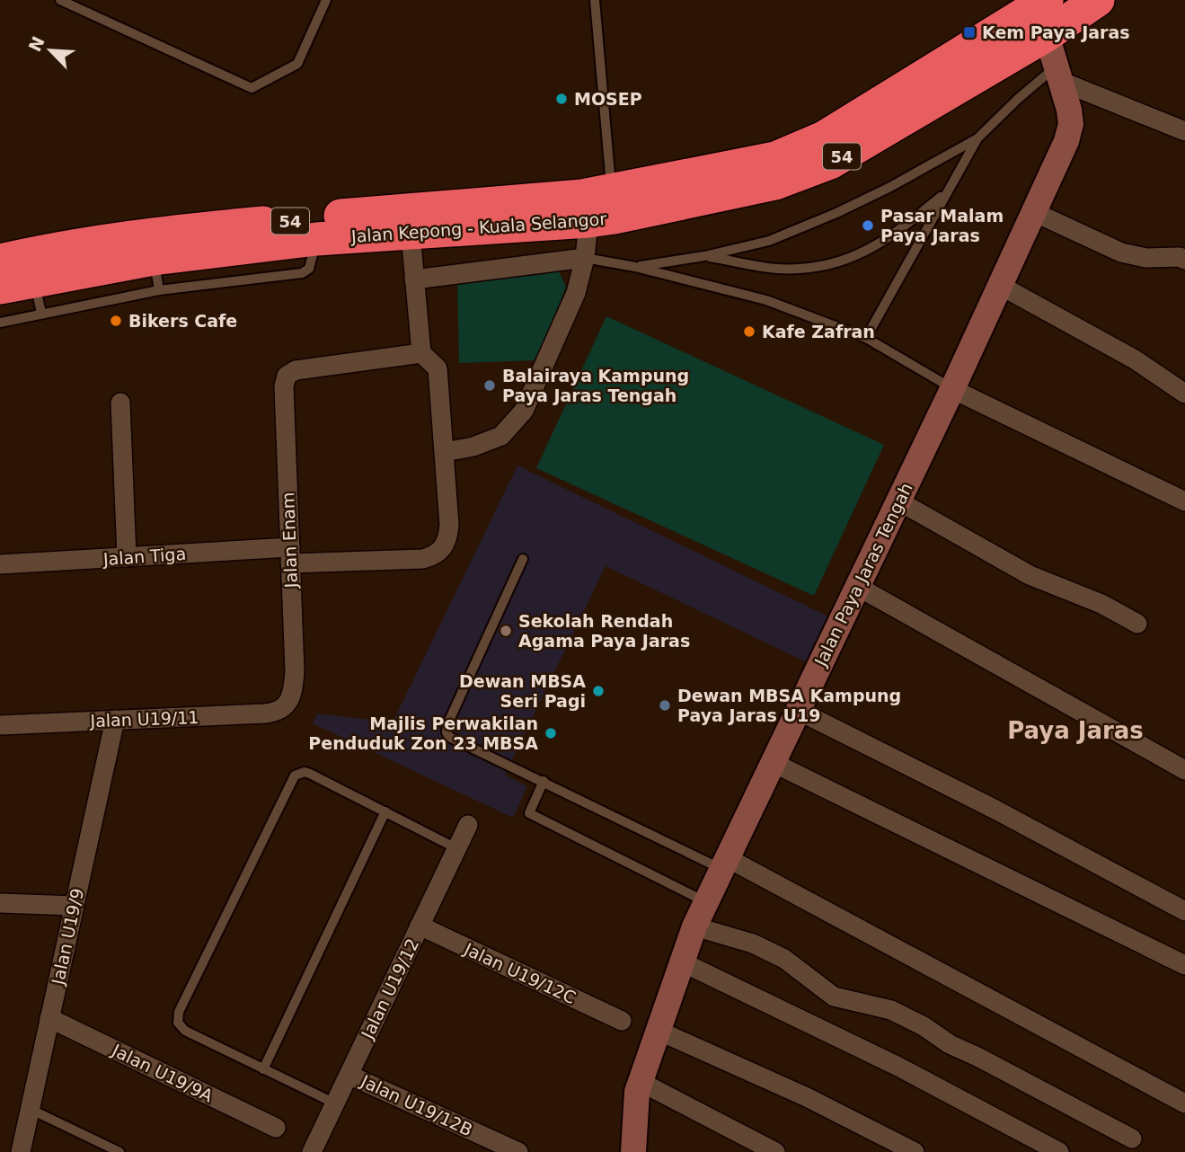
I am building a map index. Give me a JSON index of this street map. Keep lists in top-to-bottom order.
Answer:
{
  "streets": {
    "highway": ["54", "Jalan Kepong - Kuala Selangor"],
    "street": [
      "Jalan Enam",
      "Jalan Tiga",
      "Jalan Paya Jaras Tengah",
      "Jalan U19/11",
      "Jalan U19/9",
      "Jalan U19/12C",
      "Jalan U19/12",
      "Jalan U19/9A",
      "Jalan U19/12B"
    ]
  },
  "crossings": [
    ["Jalan Kepong - Kuala Selangor", "Jalan Paya Jaras Tengah"],
    ["Jalan Enam", "Jalan Tiga"],
    ["Jalan Enam", "Jalan U19/11"],
    ["Jalan U19/11", "Jalan U19/9"],
    ["Jalan U19/9", "Jalan U19/9A"],
    ["Jalan U19/12C", "Jalan U19/12"],
    ["Jalan U19/12", "Jalan U19/12B"]
  ],
  "districts": ["Paya Jaras"],
  "places": {
    "transit": ["Kem Paya Jaras"],
    "other": [
      "MOSEP",
      "Pasar Malam Paya Jaras",
      "Bikers Cafe",
      "Kafe Zafran",
      "Balairaya Kampung Paya Jaras Tengah",
      "Sekolah Rendah Agama Paya Jaras",
      "Dewan MBSA Seri Pagi",
      "Dewan MBSA Kampung Paya Jaras U19",
      "Majlis Perwakilan Penduduk Zon 23 MBSA"
    ]
  },
  "north": "top left"
}
